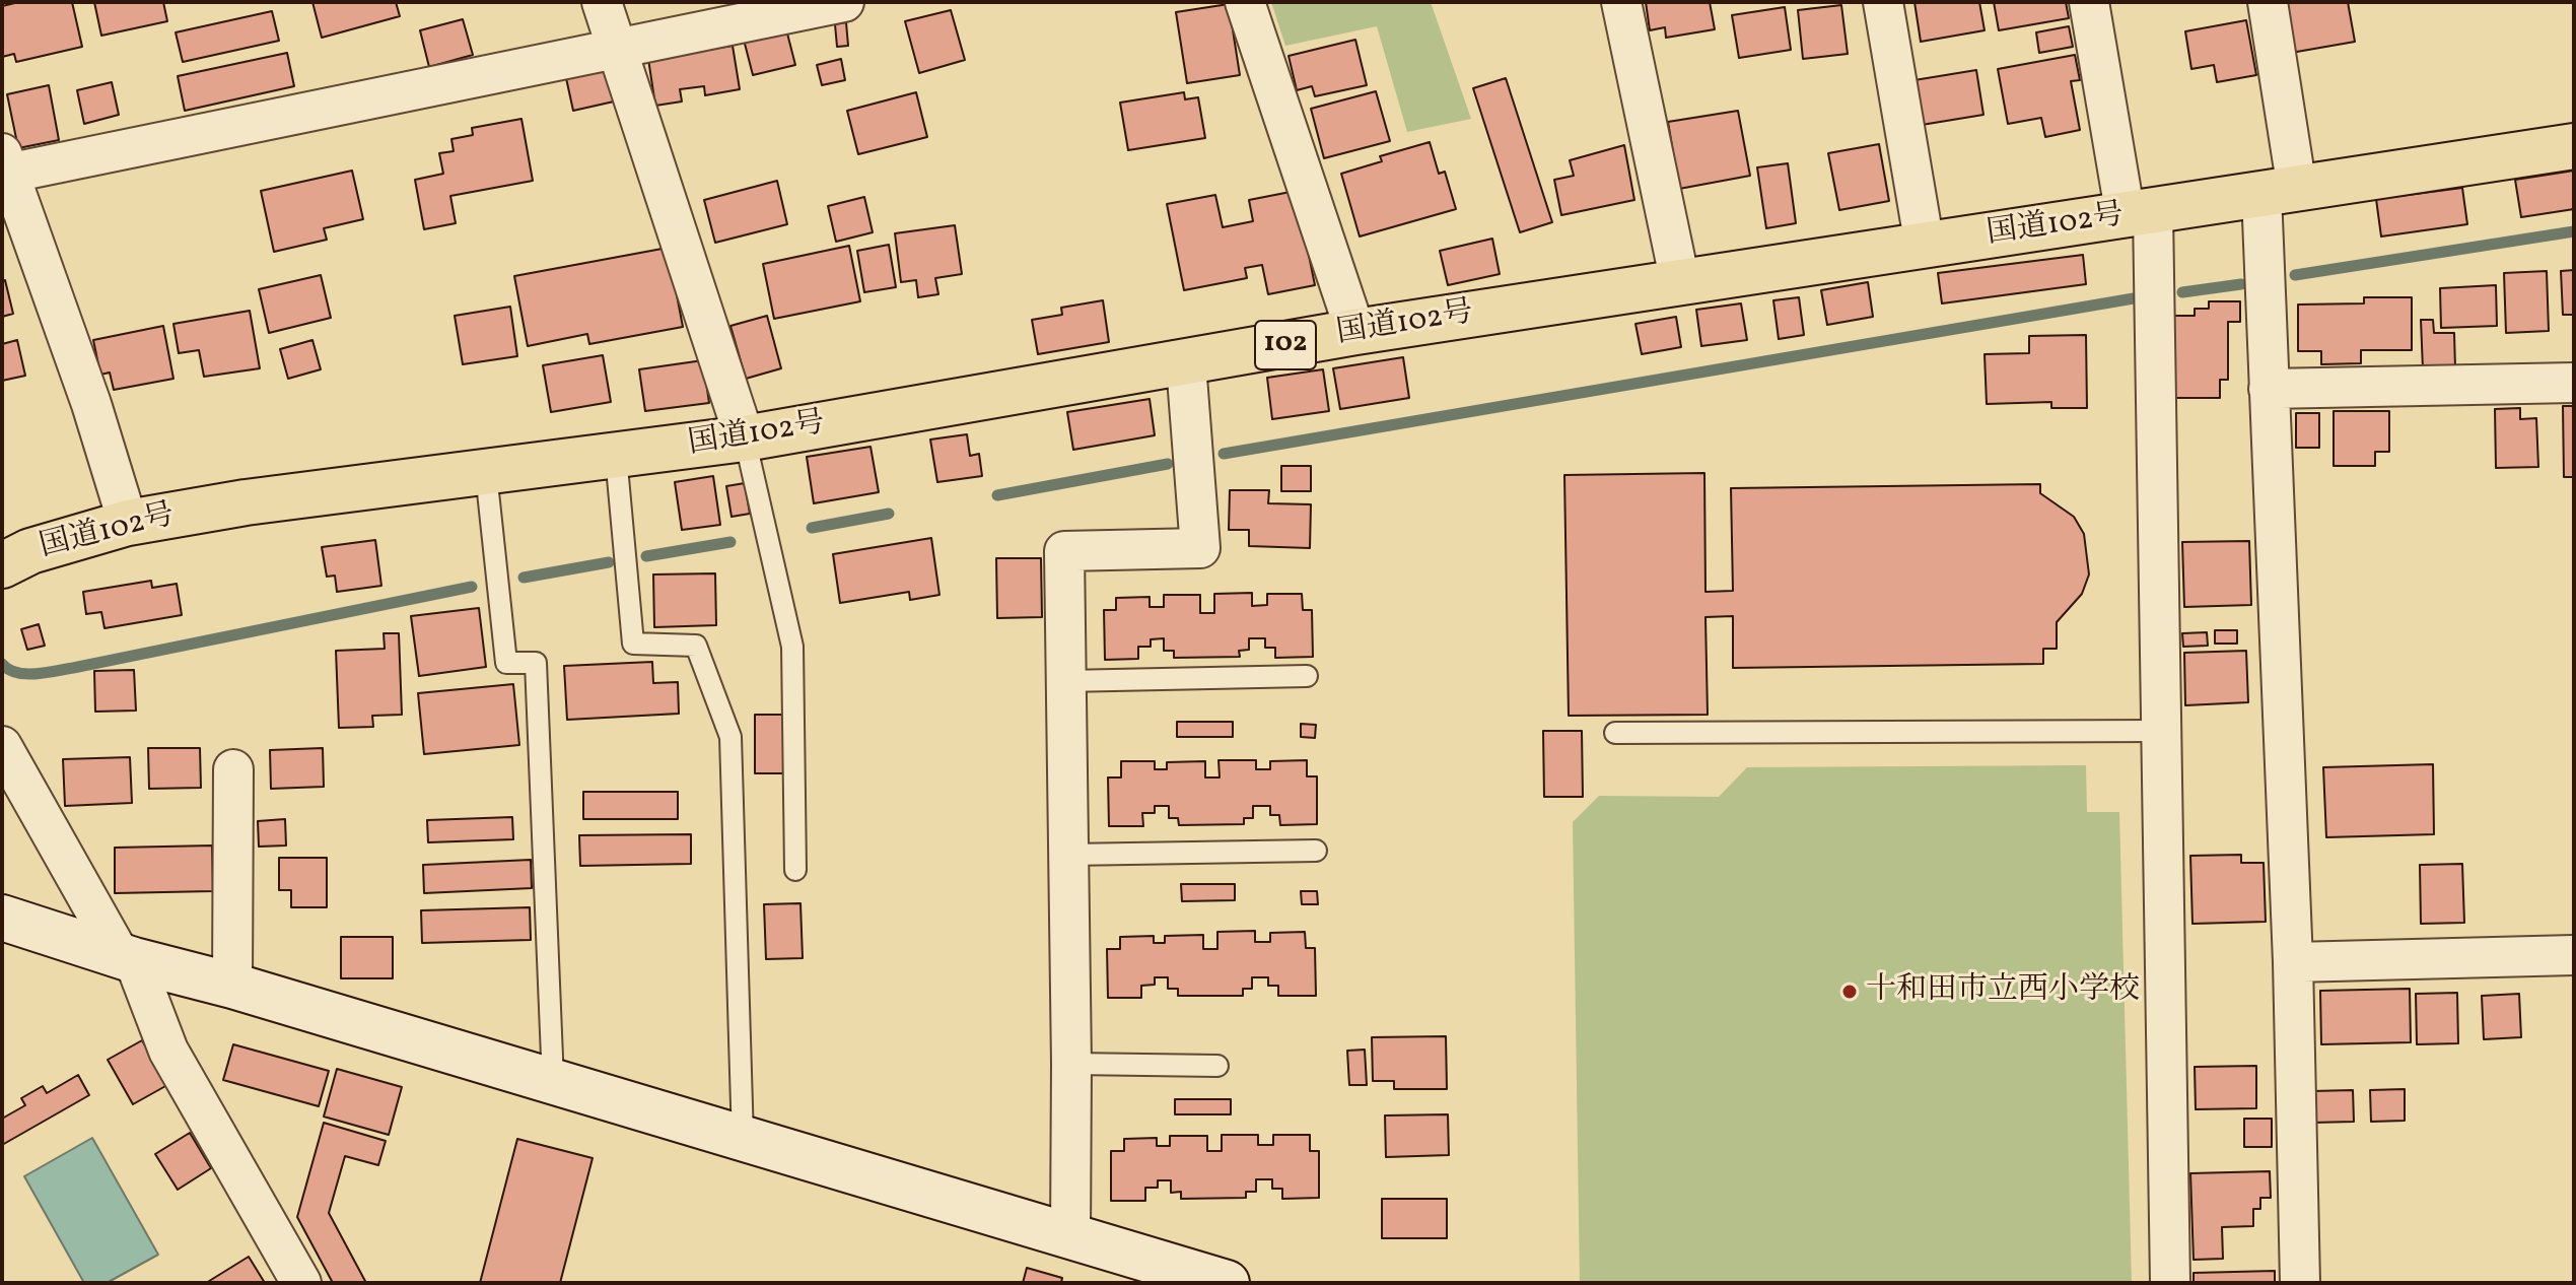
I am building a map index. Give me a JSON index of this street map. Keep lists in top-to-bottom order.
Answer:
{
  "streets": {
    "highway": ["国道102号", "102"]
  },
  "places": ["十和田市立西小学校"]
}
